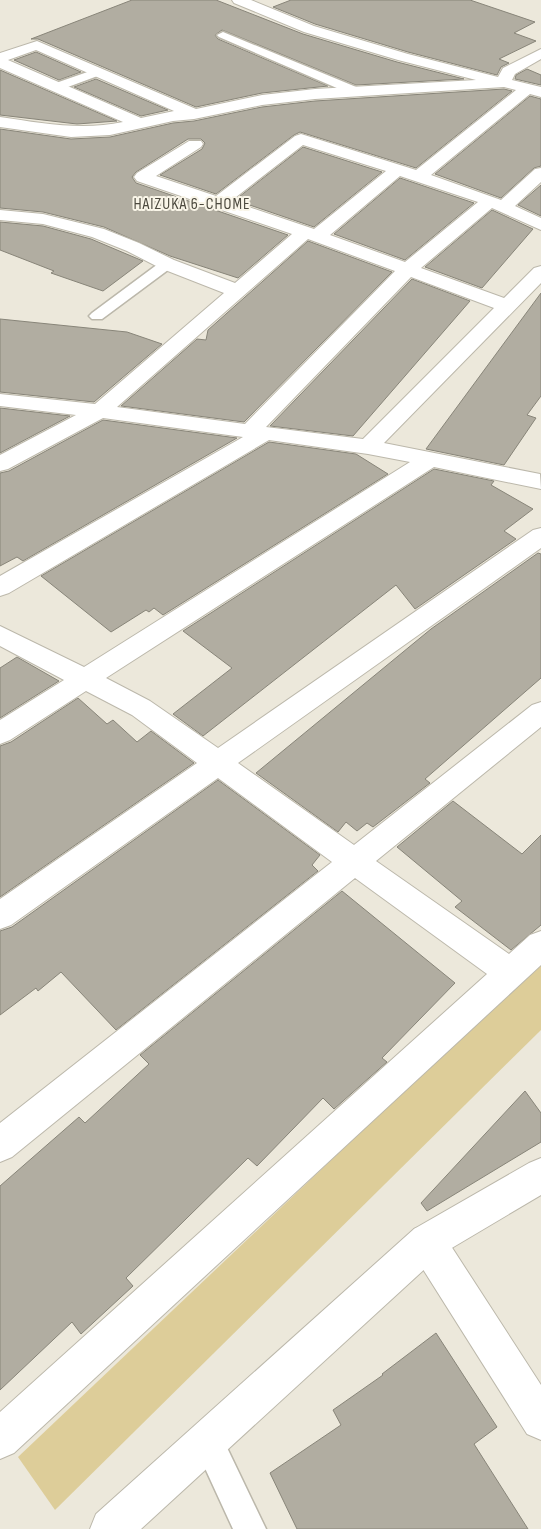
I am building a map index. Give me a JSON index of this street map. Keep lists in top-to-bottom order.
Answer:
{
  "districts": ["HAIZUKA 6-CHOME"]
}
